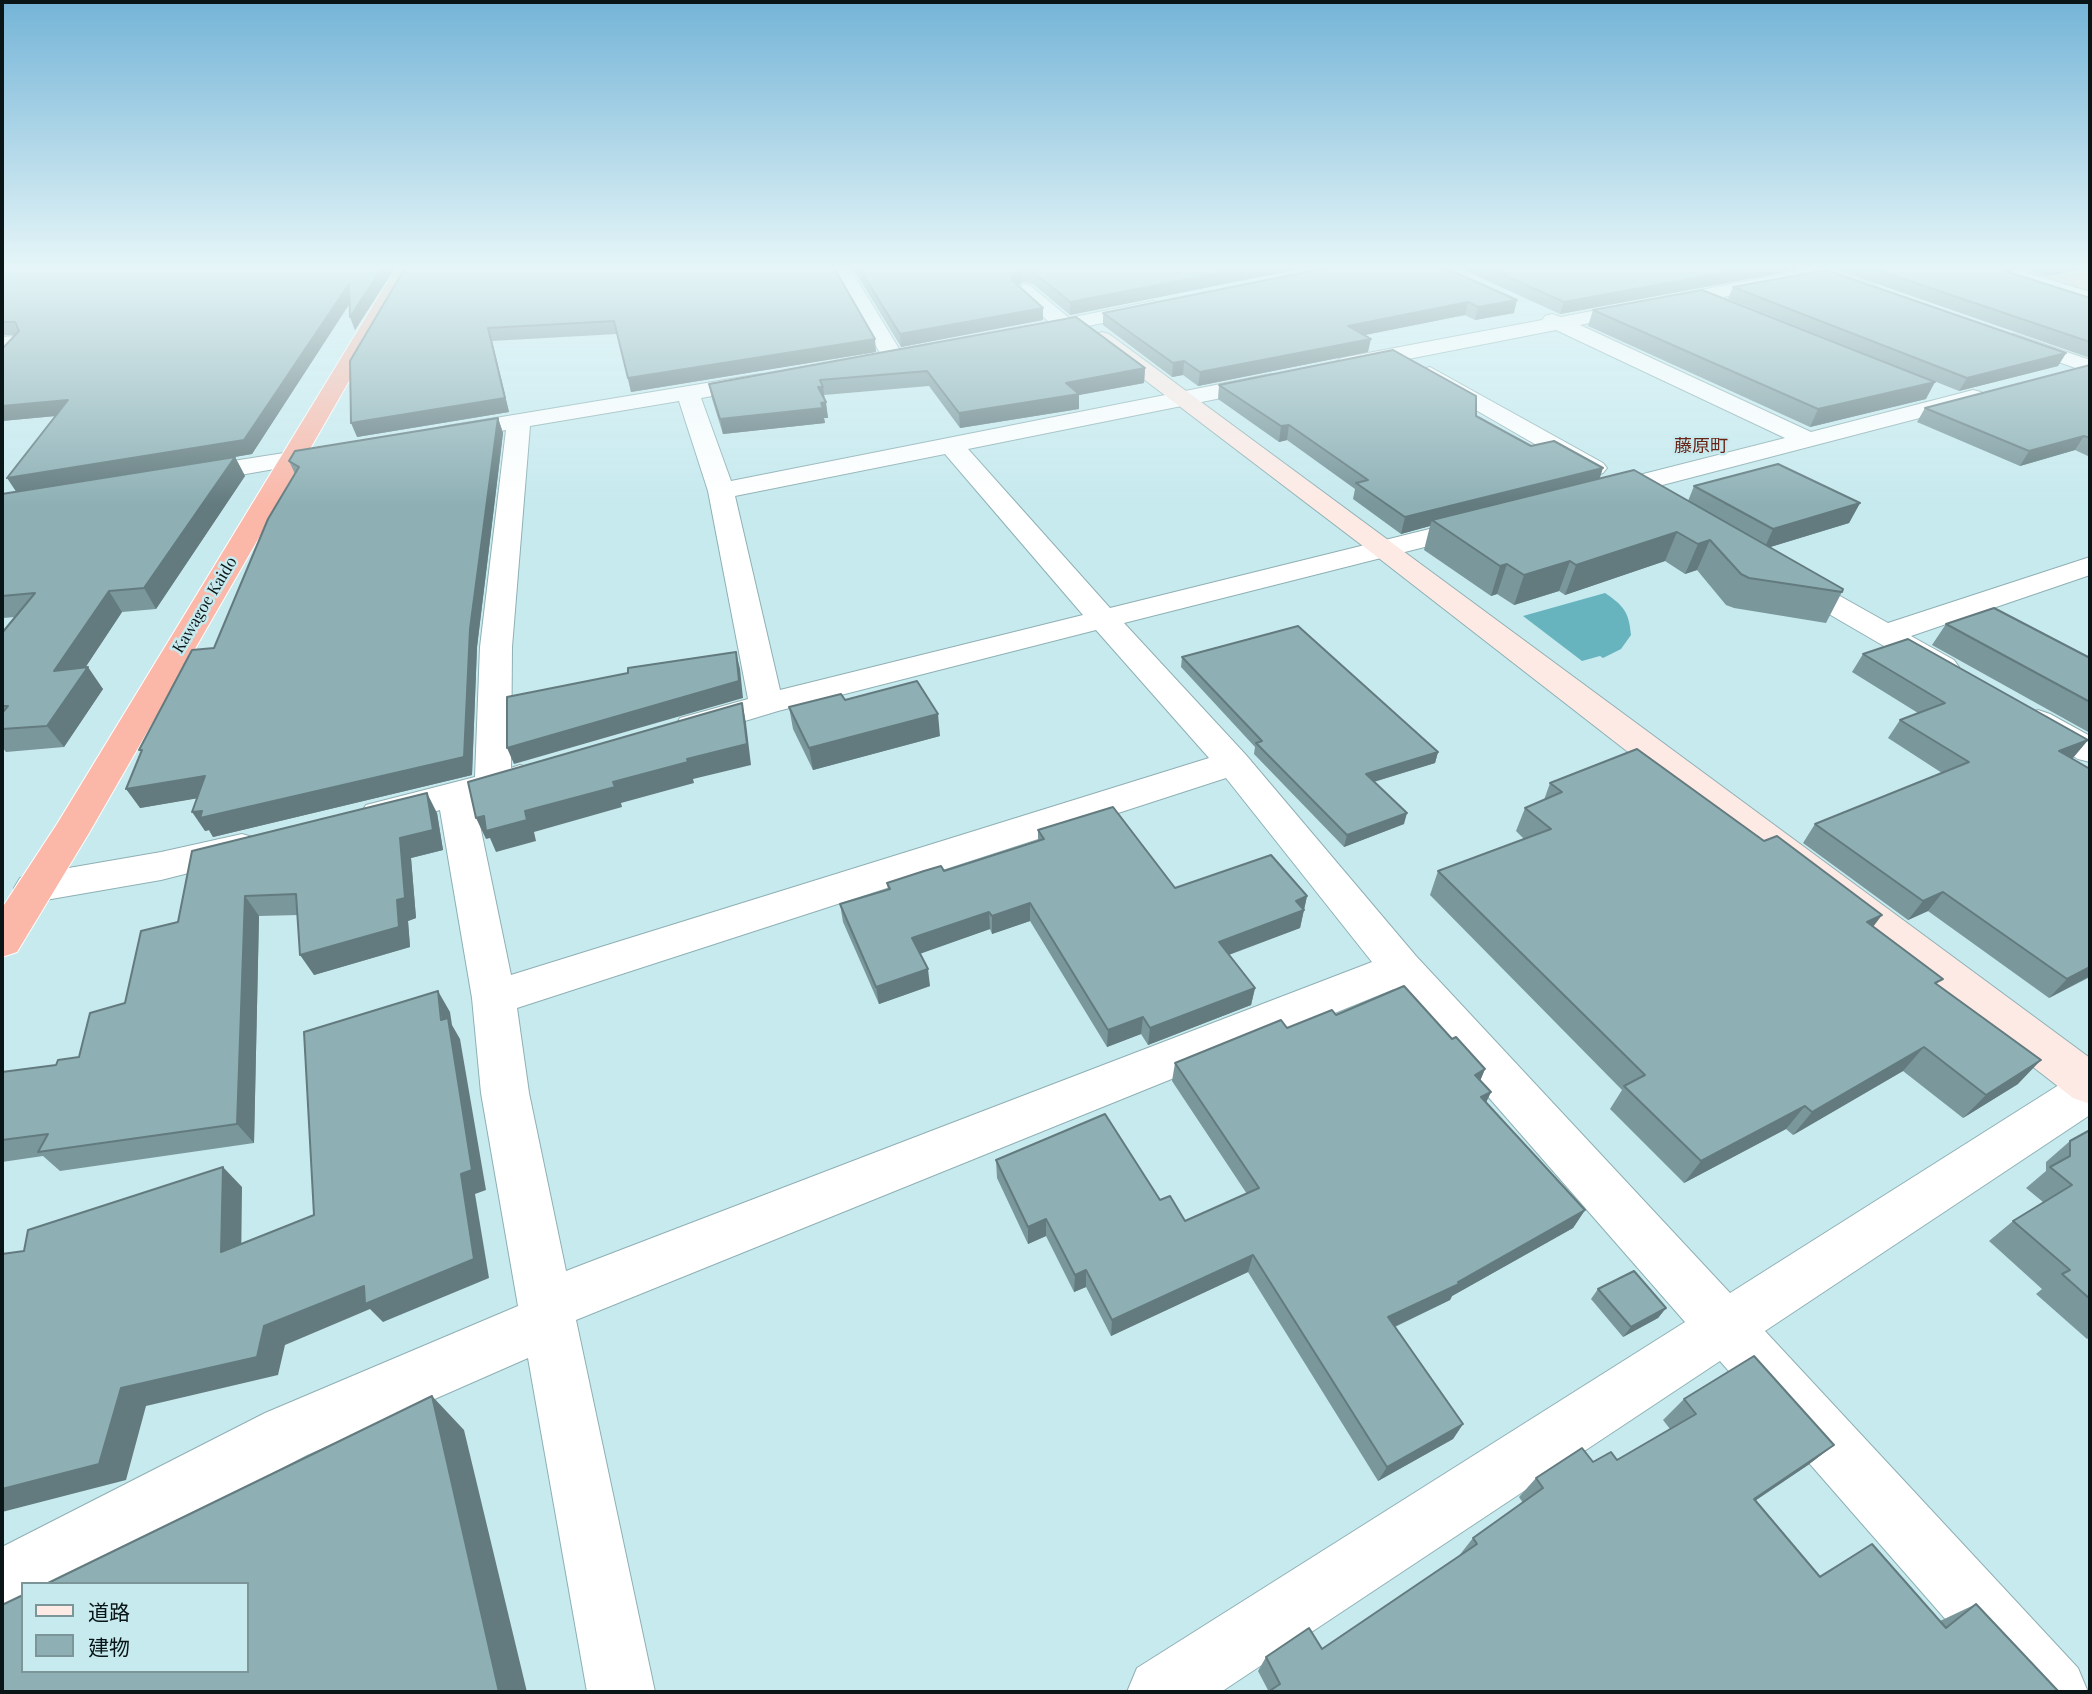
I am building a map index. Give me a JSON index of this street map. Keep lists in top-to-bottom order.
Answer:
{
  "streets": {
    "highway": ["Kawagoe Kaido"]
  },
  "districts": ["藤原町"],
  "legend": ["道路", "建物"]
}
